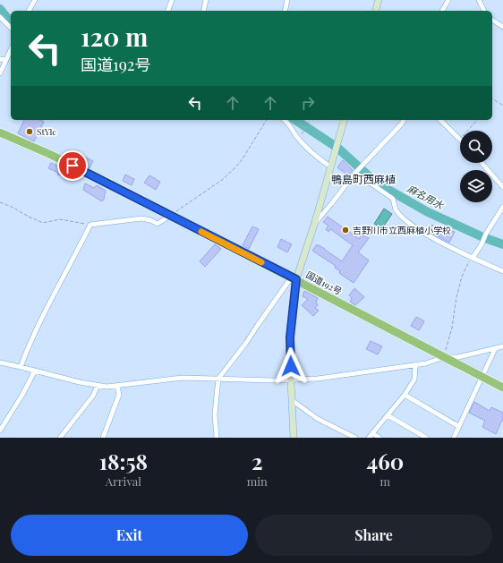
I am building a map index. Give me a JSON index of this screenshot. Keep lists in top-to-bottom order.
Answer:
{
  "streets": {
    "highway": ["国道192号"]
  },
  "districts": ["鴨島町西麻植"],
  "water": ["麻名用水"],
  "places": ["StYle", "吉野川市立西麻植小学校"],
  "page": {
    "turn": ["120 m", "国道192号"],
    "eta": [
      "18:58",
      "Arrival",
      "2",
      "min",
      "460",
      "m"
    ],
    "buttons": ["Exit", "Share"]
  }
}
